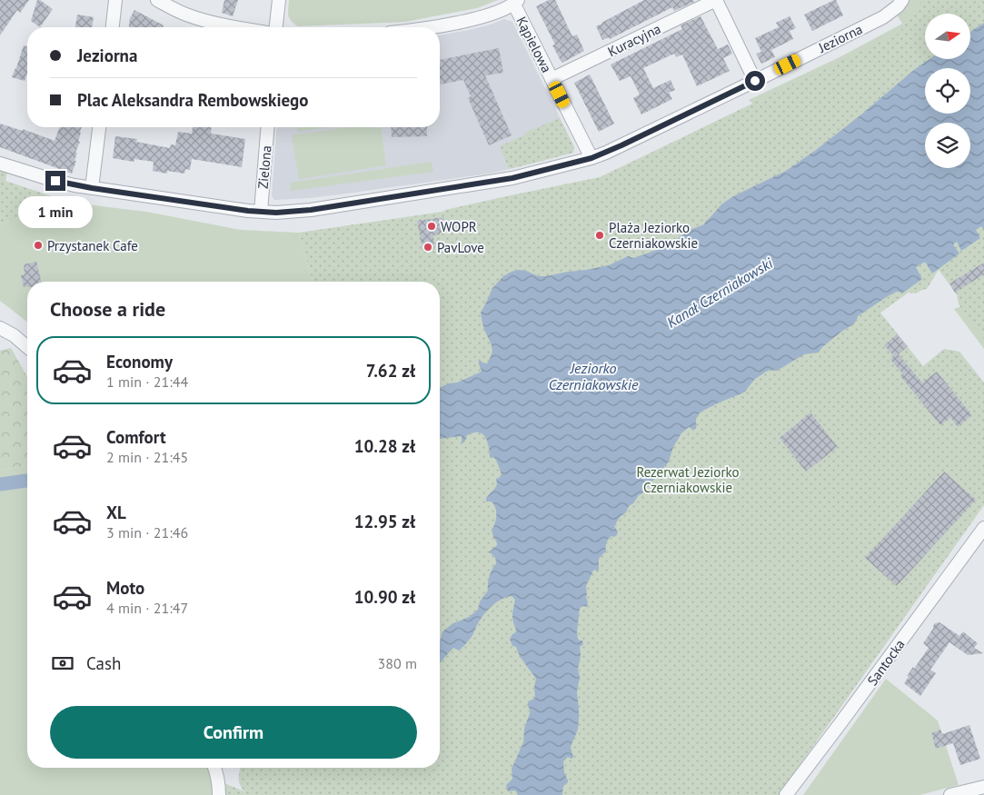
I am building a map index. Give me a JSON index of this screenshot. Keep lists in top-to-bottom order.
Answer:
{
  "streets": {
    "street": [
      "Jeziorna",
      "Kuracyjna",
      "Kąpielowa",
      "Zielona",
      "Santocka"
    ]
  },
  "crossings": [
    ["Jeziorna", "Kąpielowa"],
    ["Jeziorna", "Zielona"],
    ["Kuracyjna", "Kąpielowa"]
  ],
  "water": ["Kanał Czerniakowski", "Jeziorko Czerniakowskie"],
  "parks": ["Rezerwat Jeziorko Czerniakowskie"],
  "places": [
    "WOPR",
    "Plaża Jeziorko Czerniakowskie",
    "Przystanek Cafe",
    "PavLove"
  ],
  "north": "right",
  "page": {
    "banner": ["Jeziorna", "Plac Aleksandra Rembowskiego"],
    "bubble": "1 min",
    "heading": "Choose a ride",
    "list": [
      {
        "name": "Economy",
        "note": "1 min · 21:44",
        "value": "7.62 zł"
      },
      {
        "name": "Comfort",
        "note": "2 min · 21:45",
        "value": "10.28 zł"
      },
      {
        "name": "XL",
        "note": "3 min · 21:46",
        "value": "12.95 zł"
      },
      {
        "name": "Moto",
        "note": "4 min · 21:47",
        "value": "10.90 zł"
      }
    ],
    "pay": ["Cash", "380 m"],
    "buttons": "Confirm"
  }
}
